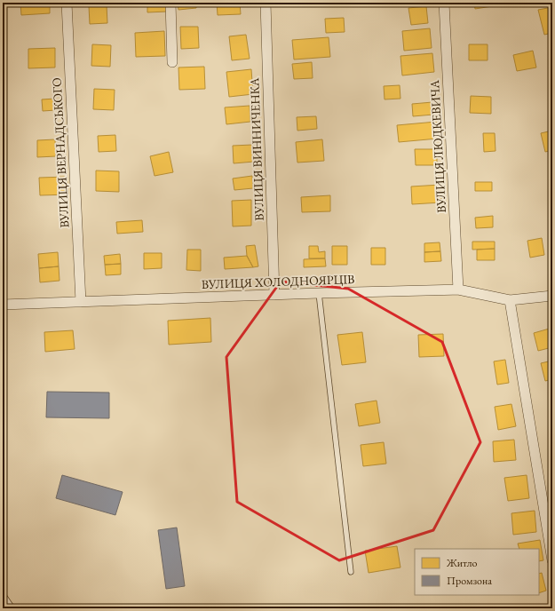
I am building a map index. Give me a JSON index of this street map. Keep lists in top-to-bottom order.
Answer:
{
  "streets": {
    "street": [
      "ВУЛИЦЯ ЛЮДКЕВИЧА",
      "ВУЛИЦЯ ВИННИЧЕНКА",
      "ВУЛИЦЯ ВЕРНАДСЬКОГО",
      "ВУЛИЦЯ ХОЛОДНОЯРЦІВ"
    ]
  },
  "crossings": [
    ["ВУЛИЦЯ ЛЮДКЕВИЧА", "ВУЛИЦЯ ХОЛОДНОЯРЦІВ"],
    ["ВУЛИЦЯ ВИННИЧЕНКА", "ВУЛИЦЯ ХОЛОДНОЯРЦІВ"],
    ["ВУЛИЦЯ ВЕРНАДСЬКОГО", "ВУЛИЦЯ ХОЛОДНОЯРЦІВ"]
  ],
  "legend": ["Житло", "Промзона"]
}
